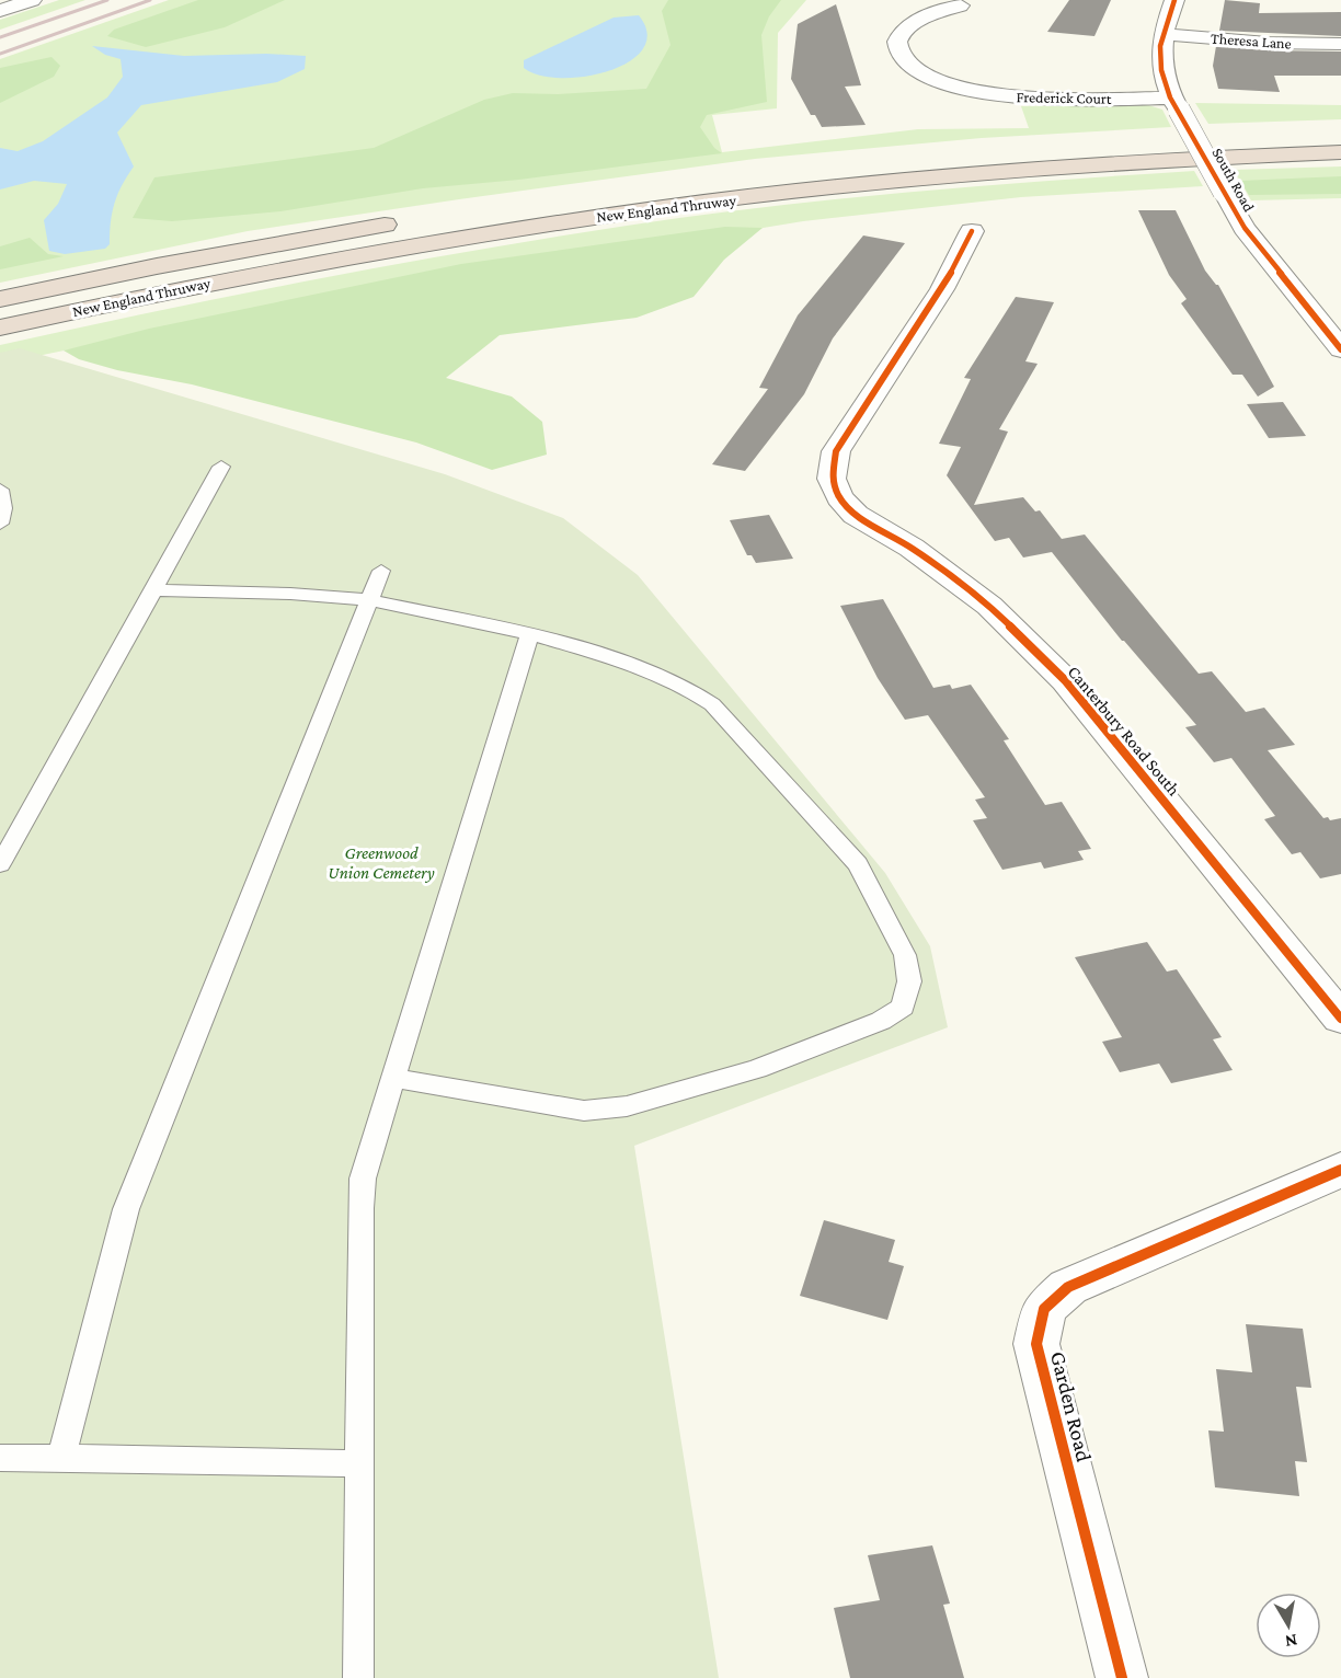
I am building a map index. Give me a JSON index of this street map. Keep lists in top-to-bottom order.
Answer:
{
  "streets": {
    "highway": ["New England Thruway"],
    "street": [
      "Theresa Lane",
      "Frederick Court",
      "South Road",
      "Canterbury Road South",
      "Garden Road"
    ]
  },
  "crossings": [
    ["Theresa Lane", "South Road"],
    ["Frederick Court", "South Road"]
  ],
  "parks": ["Greenwood Union Cemetery"],
  "north": "bottom"
}
